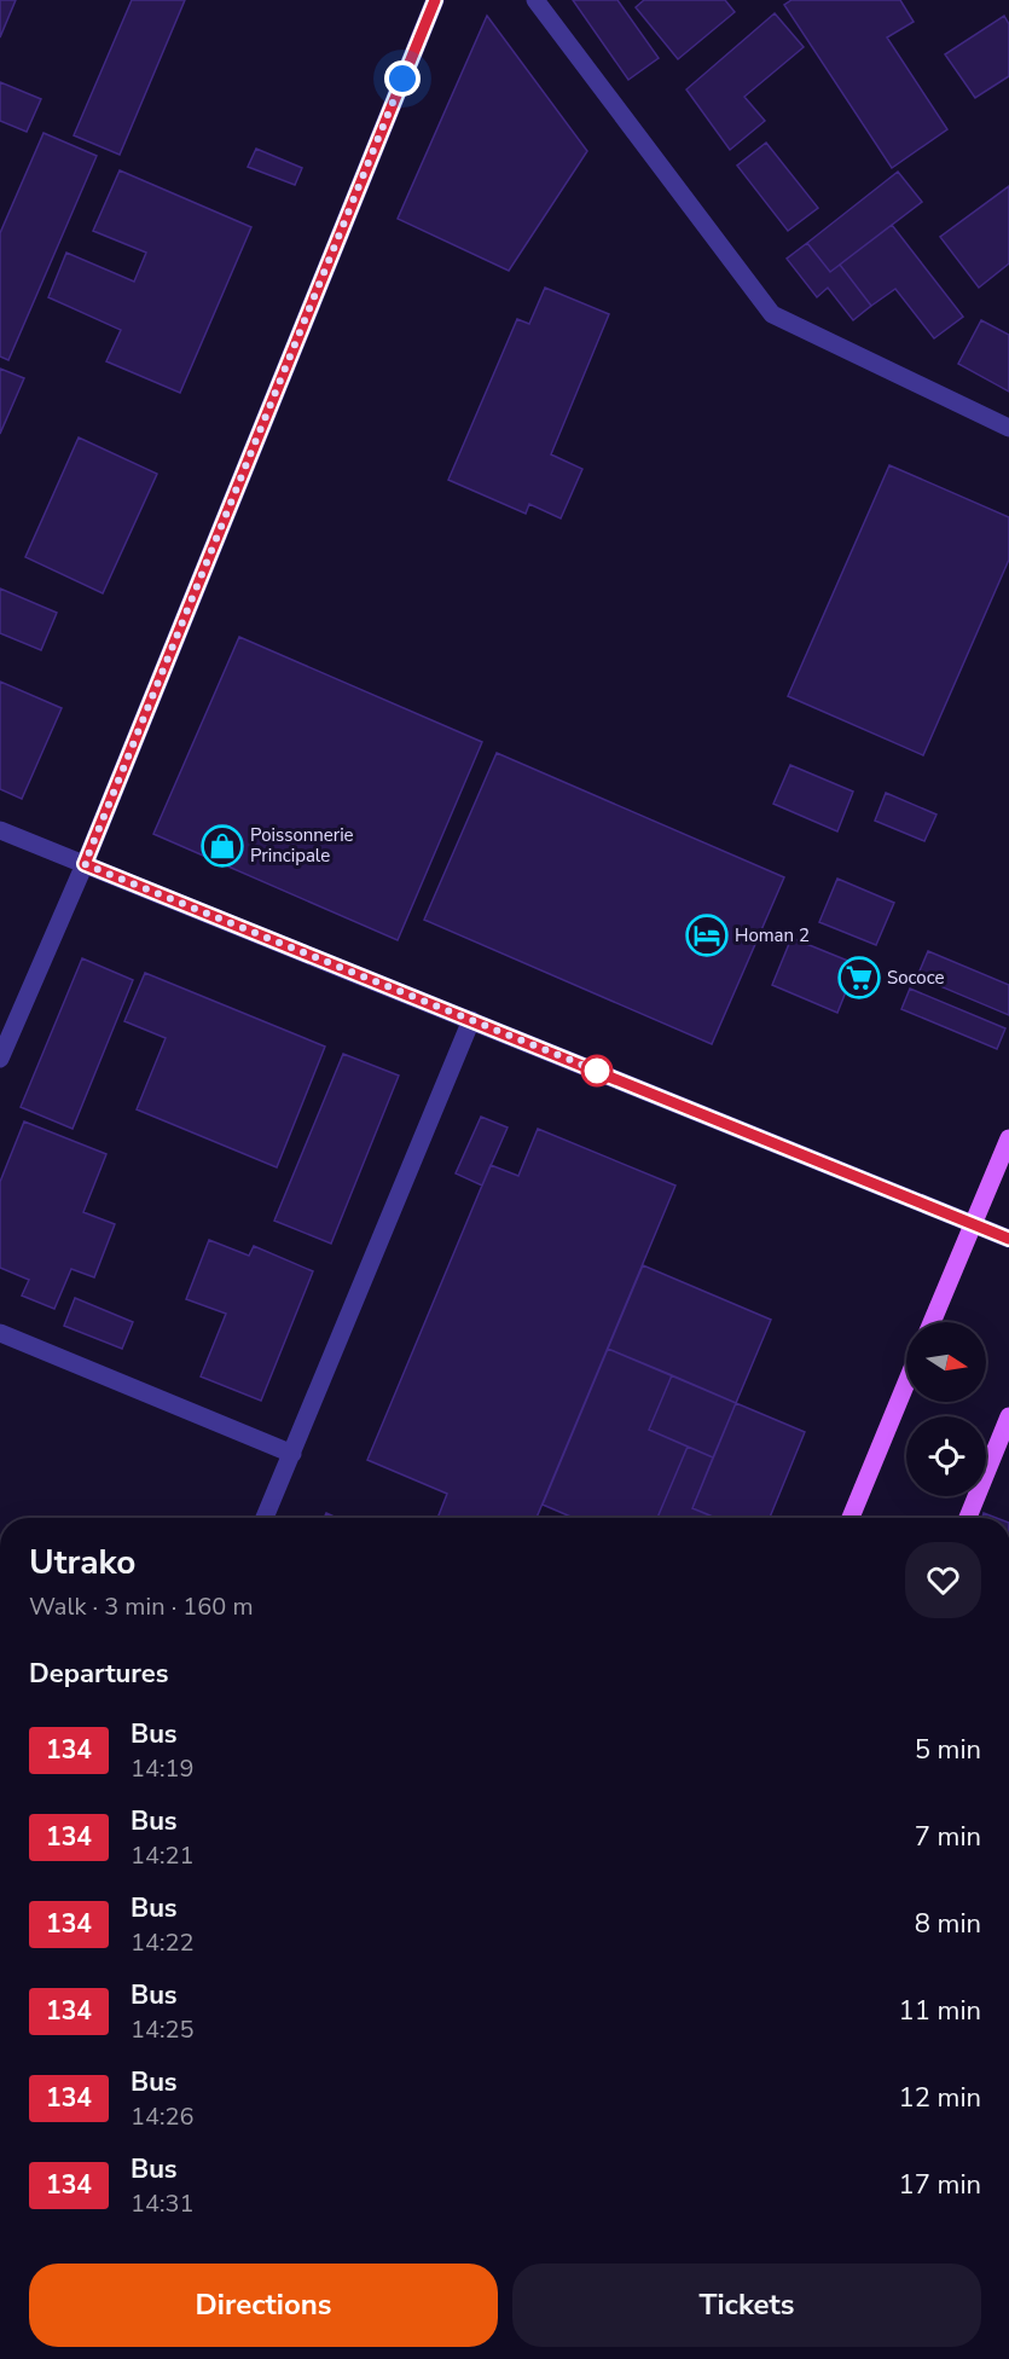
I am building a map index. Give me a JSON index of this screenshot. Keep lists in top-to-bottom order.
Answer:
{
  "places": {
    "shop": ["Poissonnerie Principale"],
    "hotel": ["Homan 2"],
    "supermarket": ["Sococe"]
  },
  "lines": ["bus line 134"],
  "north": "right",
  "page": {
    "heading": [
      ["Utrako", "Walk · 3 min · 160 m"],
      "Departures"
    ],
    "list": [
      {
        "mark": "134",
        "name": "Bus",
        "note": "14:19",
        "value": "5 min"
      },
      {
        "mark": "134",
        "name": "Bus",
        "note": "14:21",
        "value": "7 min"
      },
      {
        "mark": "134",
        "name": "Bus",
        "note": "14:22",
        "value": "8 min"
      },
      {
        "mark": "134",
        "name": "Bus",
        "note": "14:25",
        "value": "11 min"
      },
      {
        "mark": "134",
        "name": "Bus",
        "note": "14:26",
        "value": "12 min"
      },
      {
        "mark": "134",
        "name": "Bus",
        "note": "14:31",
        "value": "17 min"
      }
    ],
    "buttons": ["Directions", "Tickets"]
  }
}
